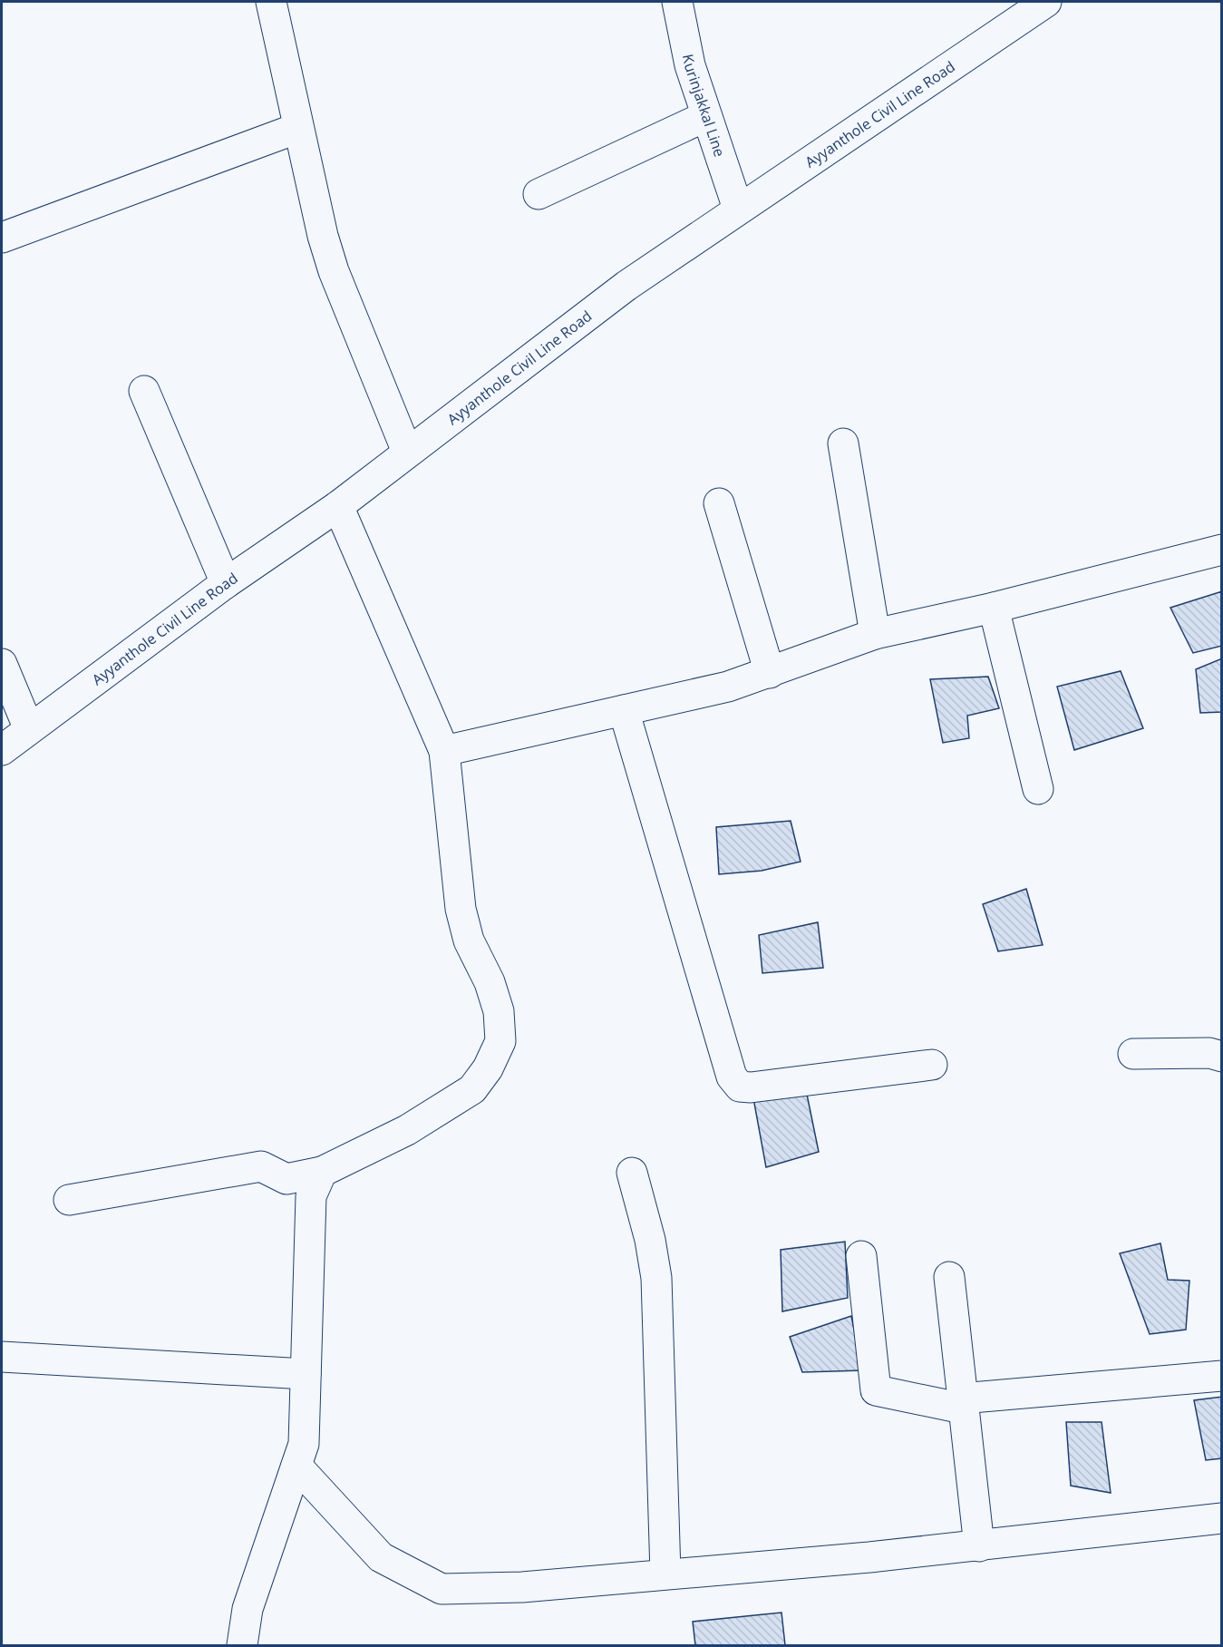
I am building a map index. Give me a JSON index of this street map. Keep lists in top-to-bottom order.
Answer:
{
  "streets": {
    "street": ["Kurinjakkal Line", "Ayyanthole Civil Line Road"]
  },
  "crossings": [
    ["Kurinjakkal Line", "Ayyanthole Civil Line Road"]
  ]
}
